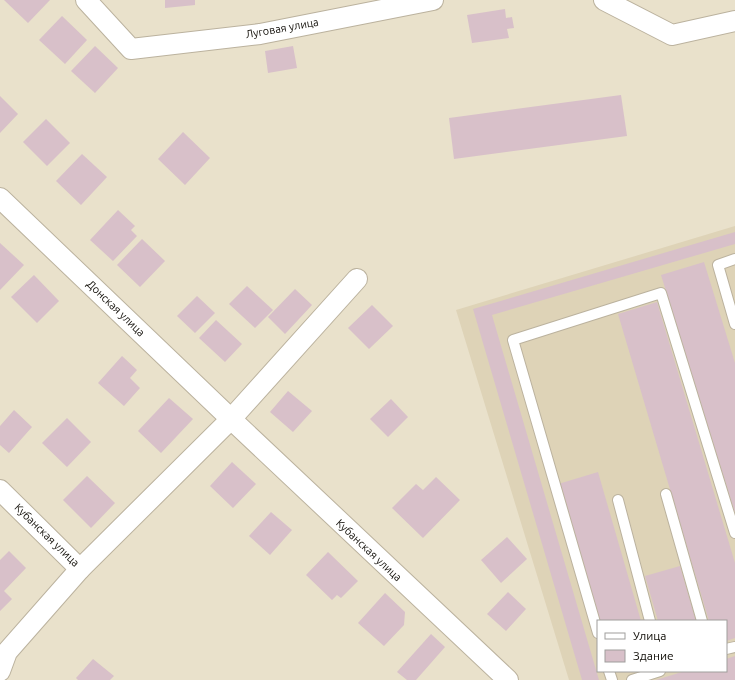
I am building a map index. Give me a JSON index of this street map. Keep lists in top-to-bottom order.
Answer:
{
  "streets": {
    "street": ["Луговая улица", "Донская улица", "Кубанская улица"]
  },
  "crossings": [
    ["Донская улица", "Кубанская улица"]
  ],
  "legend": ["Улица", "Здание"]
}
